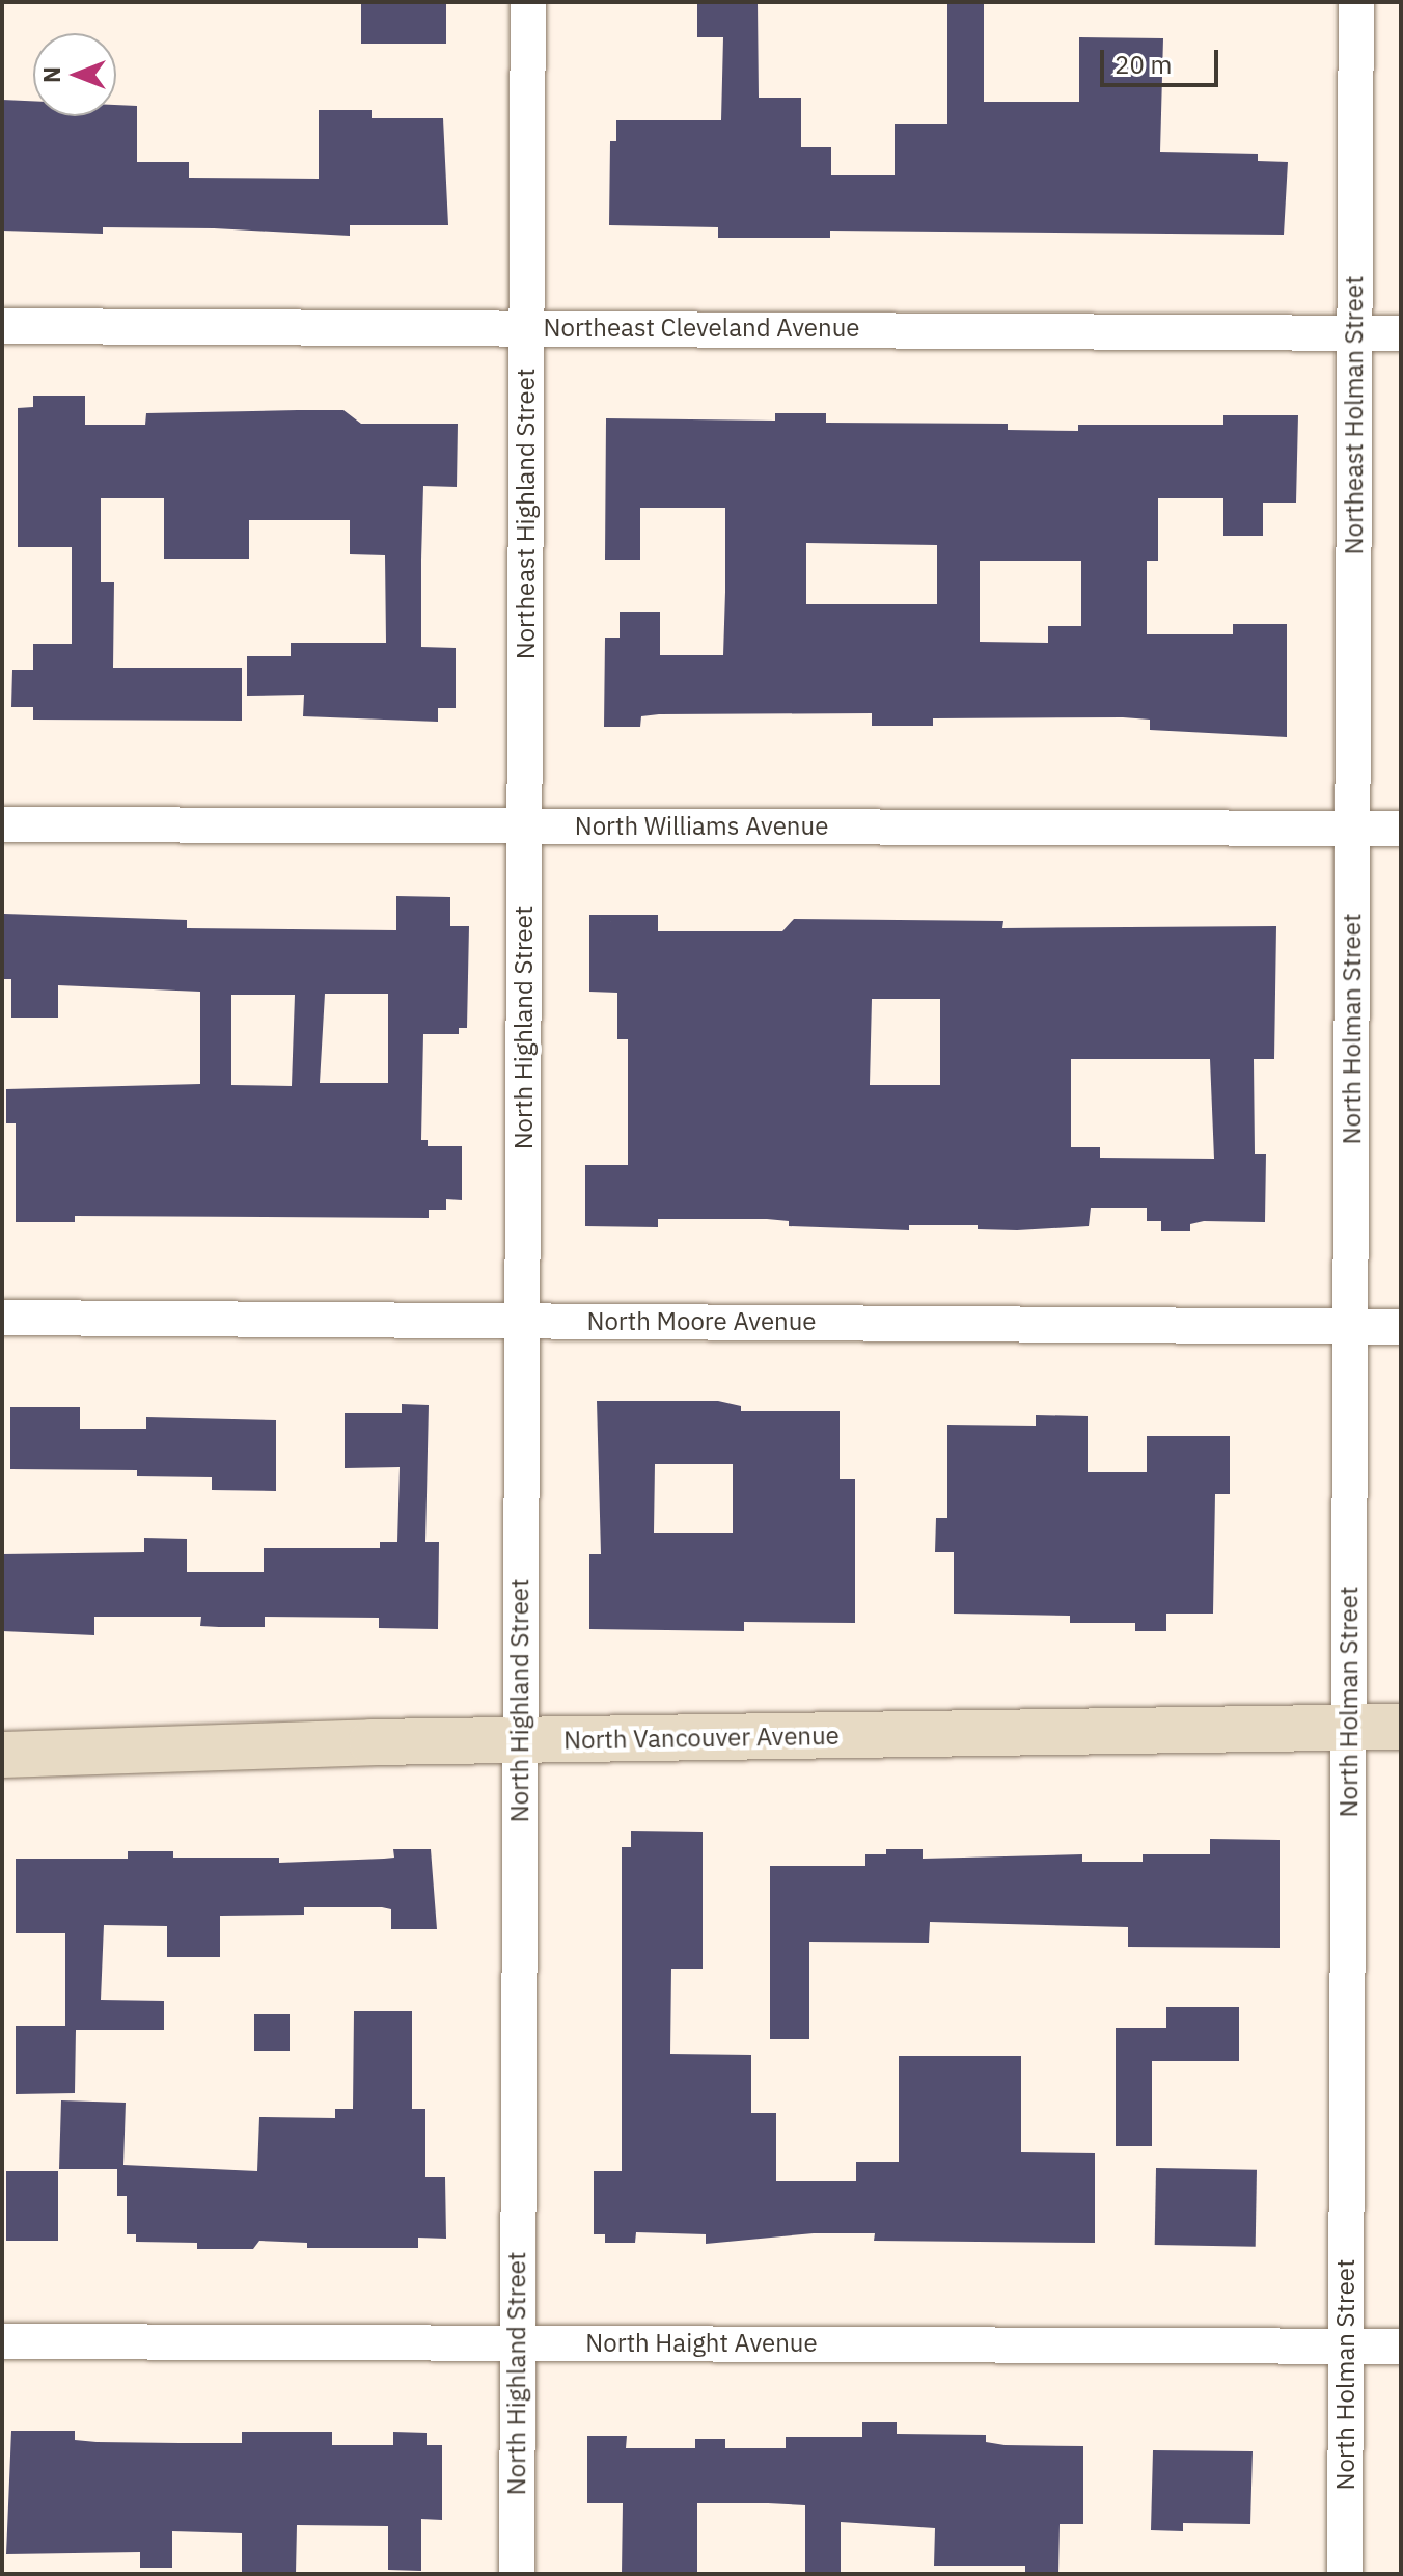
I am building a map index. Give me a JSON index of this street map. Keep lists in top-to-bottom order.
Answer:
{
  "streets": {
    "street": [
      "Northeast Cleveland Avenue",
      "Northeast Holman Street",
      "Northeast Highland Street",
      "North Williams Avenue",
      "North Highland Street",
      "North Holman Street",
      "North Moore Avenue",
      "North Vancouver Avenue",
      "North Haight Avenue"
    ]
  },
  "crossings": [
    ["Northeast Cleveland Avenue", "Northeast Holman Street"],
    ["Northeast Cleveland Avenue", "Northeast Highland Street"],
    ["Northeast Holman Street", "North Williams Avenue"],
    ["Northeast Holman Street", "North Holman Street"],
    ["Northeast Highland Street", "North Williams Avenue"],
    ["Northeast Highland Street", "North Highland Street"],
    ["North Williams Avenue", "North Highland Street"],
    ["North Williams Avenue", "North Holman Street"],
    ["North Highland Street", "North Moore Avenue"],
    ["North Highland Street", "North Vancouver Avenue"],
    ["North Highland Street", "North Haight Avenue"],
    ["North Holman Street", "North Moore Avenue"],
    ["North Holman Street", "North Vancouver Avenue"],
    ["North Holman Street", "North Haight Avenue"]
  ],
  "scale_bar": "20 m",
  "north": "left"
}
